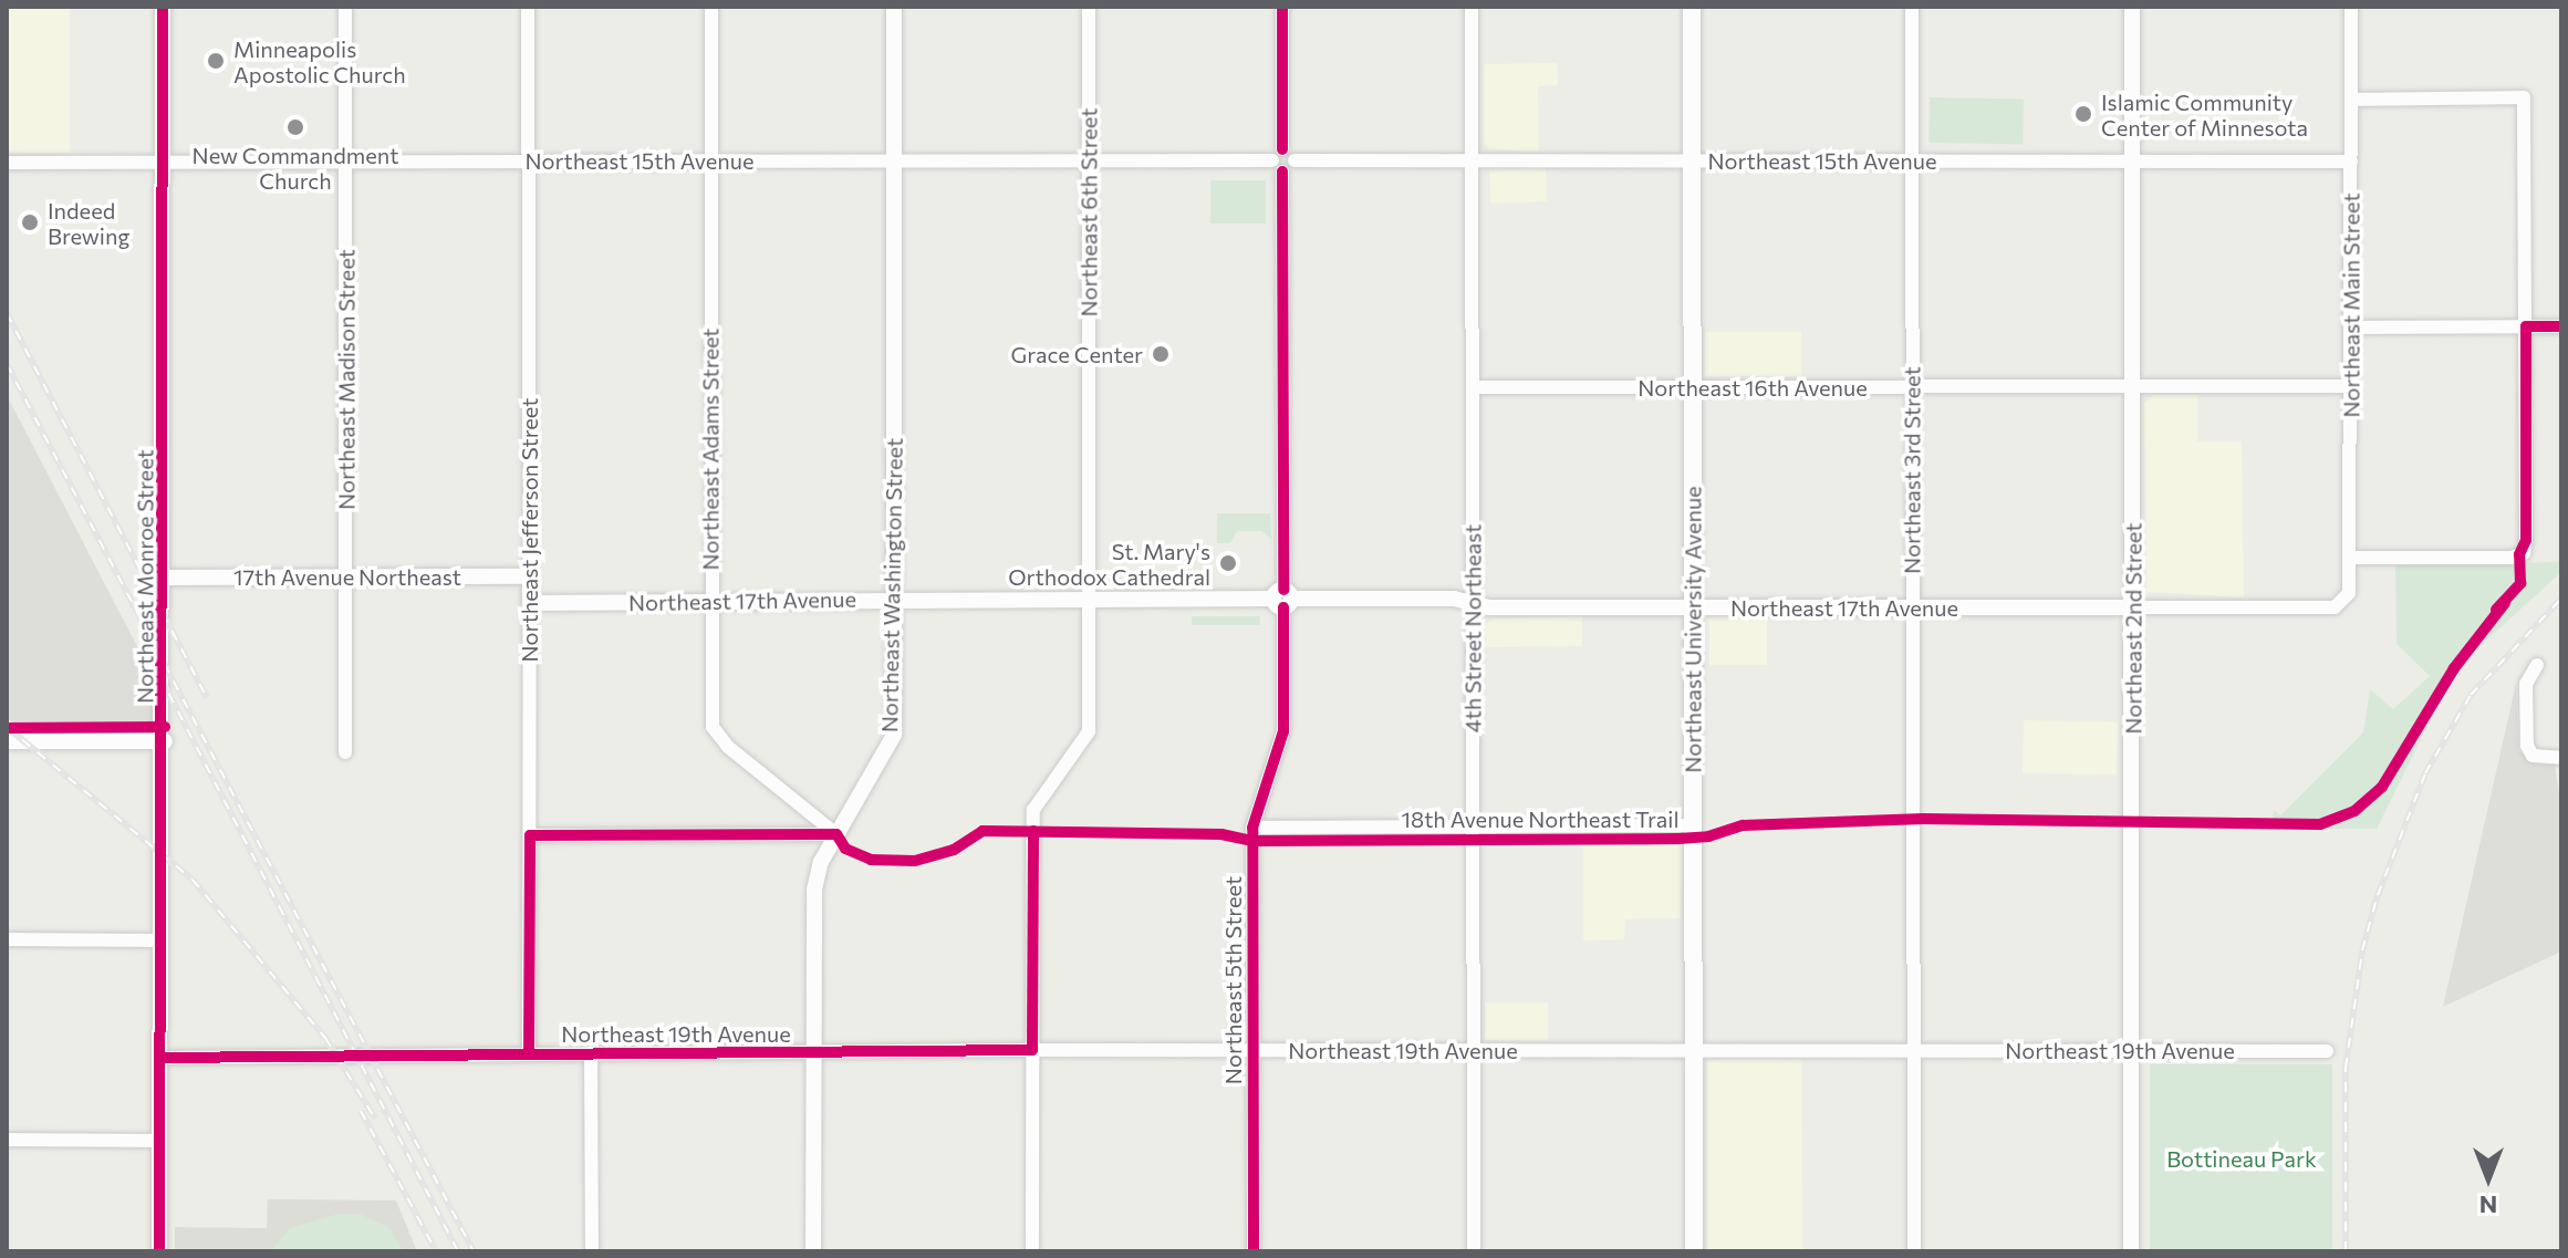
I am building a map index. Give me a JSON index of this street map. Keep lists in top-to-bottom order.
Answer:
{
  "streets": {
    "main road": ["Northeast University Avenue"],
    "street": [
      "Northeast 15th Avenue",
      "Northeast 6th Street",
      "Northeast Main Street",
      "Northeast Madison Street",
      "Northeast 16th Avenue",
      "Northeast Adams Street",
      "Northeast 3rd Street",
      "Northeast Jefferson Street",
      "Northeast Monroe Street",
      "17th Avenue Northeast",
      "Northeast Washington Street",
      "Northeast 17th Avenue",
      "4th Street Northeast",
      "Northeast 2nd Street",
      "Northeast 5th Street",
      "Northeast 19th Avenue"
    ],
    "cycle path": ["18th Avenue Northeast Trail"]
  },
  "crossings": [
    ["Northeast 15th Avenue", "Northeast 6th Street"],
    ["Northeast 15th Avenue", "Northeast Main Street"],
    ["Northeast 15th Avenue", "Northeast Madison Street"],
    ["Northeast 15th Avenue", "Northeast Adams Street"],
    ["Northeast 15th Avenue", "Northeast 3rd Street"],
    ["Northeast 15th Avenue", "Northeast Jefferson Street"],
    ["Northeast 15th Avenue", "Northeast Monroe Street"],
    ["Northeast 15th Avenue", "Northeast Washington Street"],
    ["Northeast 15th Avenue", "4th Street Northeast"],
    ["Northeast 15th Avenue", "Northeast 2nd Street"],
    ["Northeast 15th Avenue", "Northeast University Avenue"],
    ["Northeast 15th Avenue", "Northeast 5th Street"],
    ["Northeast 6th Street", "Northeast 17th Avenue"],
    ["Northeast 6th Street", "Northeast 19th Avenue"],
    ["Northeast Main Street", "Northeast 16th Avenue"],
    ["Northeast Main Street", "Northeast 17th Avenue"],
    ["Northeast Madison Street", "17th Avenue Northeast"],
    ["Northeast 16th Avenue", "Northeast 3rd Street"],
    ["Northeast 16th Avenue", "4th Street Northeast"],
    ["Northeast 16th Avenue", "Northeast 2nd Street"],
    ["Northeast 16th Avenue", "Northeast University Avenue"],
    ["Northeast Adams Street", "Northeast Washington Street"],
    ["Northeast Adams Street", "Northeast 17th Avenue"],
    ["Northeast 3rd Street", "Northeast 17th Avenue"],
    ["Northeast 3rd Street", "Northeast 19th Avenue"],
    ["Northeast Jefferson Street", "17th Avenue Northeast"],
    ["Northeast Jefferson Street", "Northeast 17th Avenue"],
    ["Northeast Jefferson Street", "Northeast 19th Avenue"],
    ["Northeast Monroe Street", "17th Avenue Northeast"],
    ["Northeast Monroe Street", "Northeast 19th Avenue"],
    ["Northeast Washington Street", "Northeast 17th Avenue"],
    ["Northeast Washington Street", "Northeast 19th Avenue"],
    ["Northeast 17th Avenue", "4th Street Northeast"],
    ["Northeast 17th Avenue", "Northeast 2nd Street"],
    ["Northeast 17th Avenue", "Northeast University Avenue"],
    ["Northeast 17th Avenue", "Northeast 5th Street"],
    ["4th Street Northeast", "Northeast 19th Avenue"],
    ["Northeast 2nd Street", "Northeast 19th Avenue"],
    ["Northeast University Avenue", "Northeast 19th Avenue"],
    ["Northeast 5th Street", "Northeast 19th Avenue"]
  ],
  "parks": ["Bottineau Park"],
  "places": [
    "Minneapolis Apostolic Church",
    "Islamic Community Center of Minnesota",
    "New Commandment Church",
    "Indeed Brewing",
    "Grace Center",
    "St. Mary's Orthodox Cathedral"
  ],
  "north": "bottom"
}
